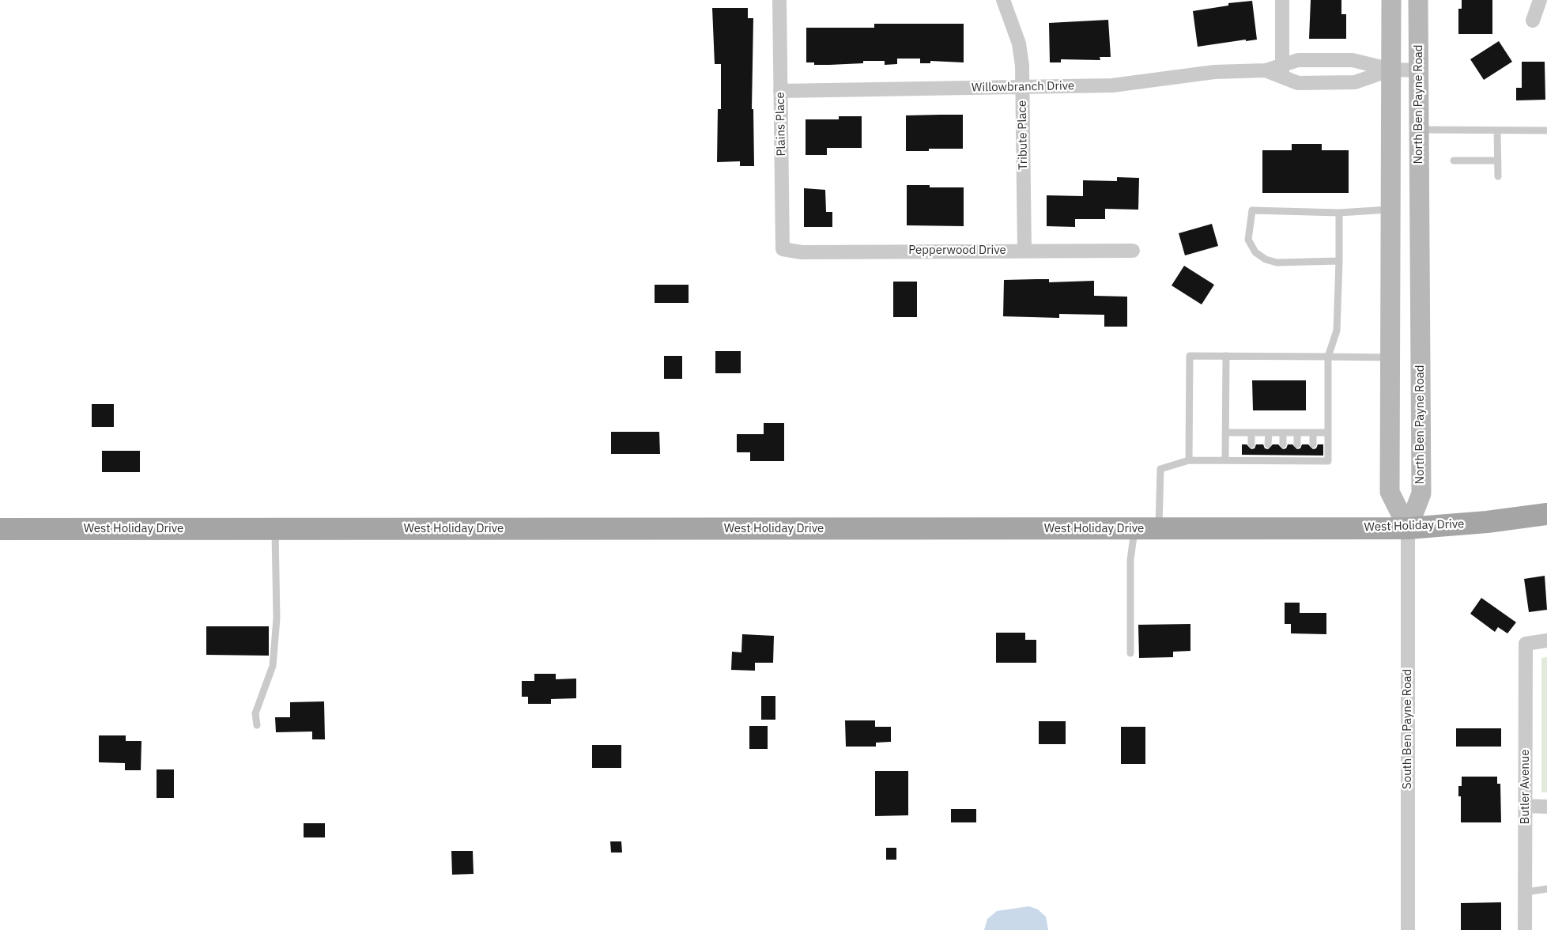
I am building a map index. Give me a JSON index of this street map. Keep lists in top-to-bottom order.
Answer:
{
  "streets": {
    "main road": ["West Holiday Drive"],
    "street": [
      "Willowbranch Drive",
      "North Ben Payne Road",
      "Plains Place",
      "Tribute Place",
      "Pepperwood Drive",
      "South Ben Payne Road",
      "Butler Avenue"
    ]
  },
  "crossings": [
    ["Willowbranch Drive", "North Ben Payne Road"],
    ["Willowbranch Drive", "Plains Place"],
    ["Willowbranch Drive", "Tribute Place"],
    ["North Ben Payne Road", "West Holiday Drive"],
    ["North Ben Payne Road", "South Ben Payne Road"],
    ["Plains Place", "Pepperwood Drive"],
    ["Tribute Place", "Pepperwood Drive"],
    ["West Holiday Drive", "South Ben Payne Road"]
  ]
}
